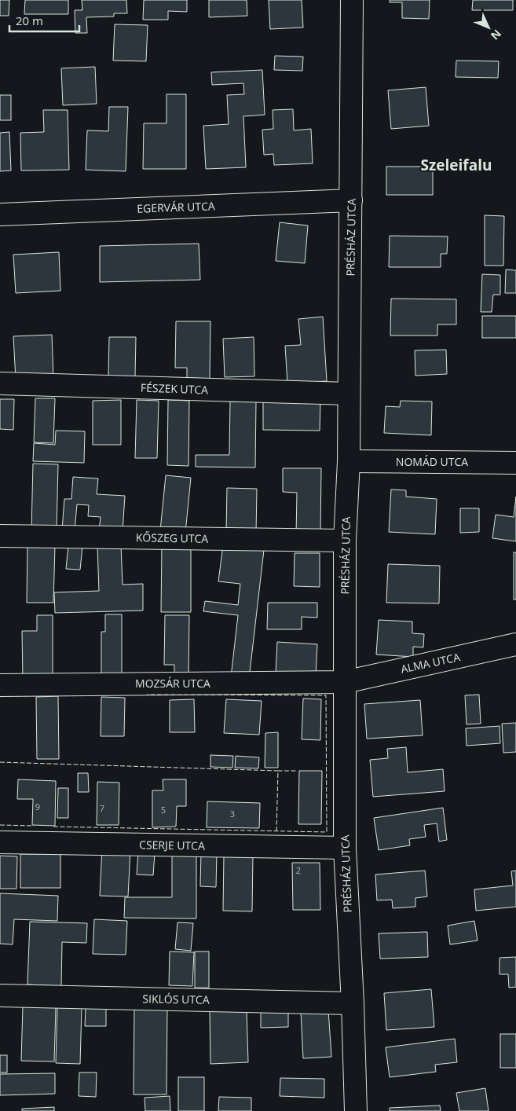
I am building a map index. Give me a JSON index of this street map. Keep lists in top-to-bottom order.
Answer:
{
  "streets": {
    "street": [
      "EGERVÁR UTCA",
      "PRÉSHÁZ UTCA",
      "FÉSZEK UTCA",
      "NOMÁD UTCA",
      "KŐSZEG UTCA",
      "ALMA UTCA",
      "MOZSÁR UTCA",
      "CSERJE UTCA",
      "SIKLÓS UTCA"
    ]
  },
  "crossings": [
    ["EGERVÁR UTCA", "PRÉSHÁZ UTCA"],
    ["PRÉSHÁZ UTCA", "FÉSZEK UTCA"],
    ["PRÉSHÁZ UTCA", "NOMÁD UTCA"],
    ["PRÉSHÁZ UTCA", "KŐSZEG UTCA"],
    ["PRÉSHÁZ UTCA", "ALMA UTCA"],
    ["PRÉSHÁZ UTCA", "MOZSÁR UTCA"],
    ["PRÉSHÁZ UTCA", "CSERJE UTCA"],
    ["PRÉSHÁZ UTCA", "SIKLÓS UTCA"],
    ["ALMA UTCA", "MOZSÁR UTCA"]
  ],
  "districts": ["Szeleifalu"],
  "house_numbers": [
    "9",
    "7",
    "5",
    "3",
    "2"
  ],
  "scale_bar": "20 m",
  "north": "bottom right"
}
